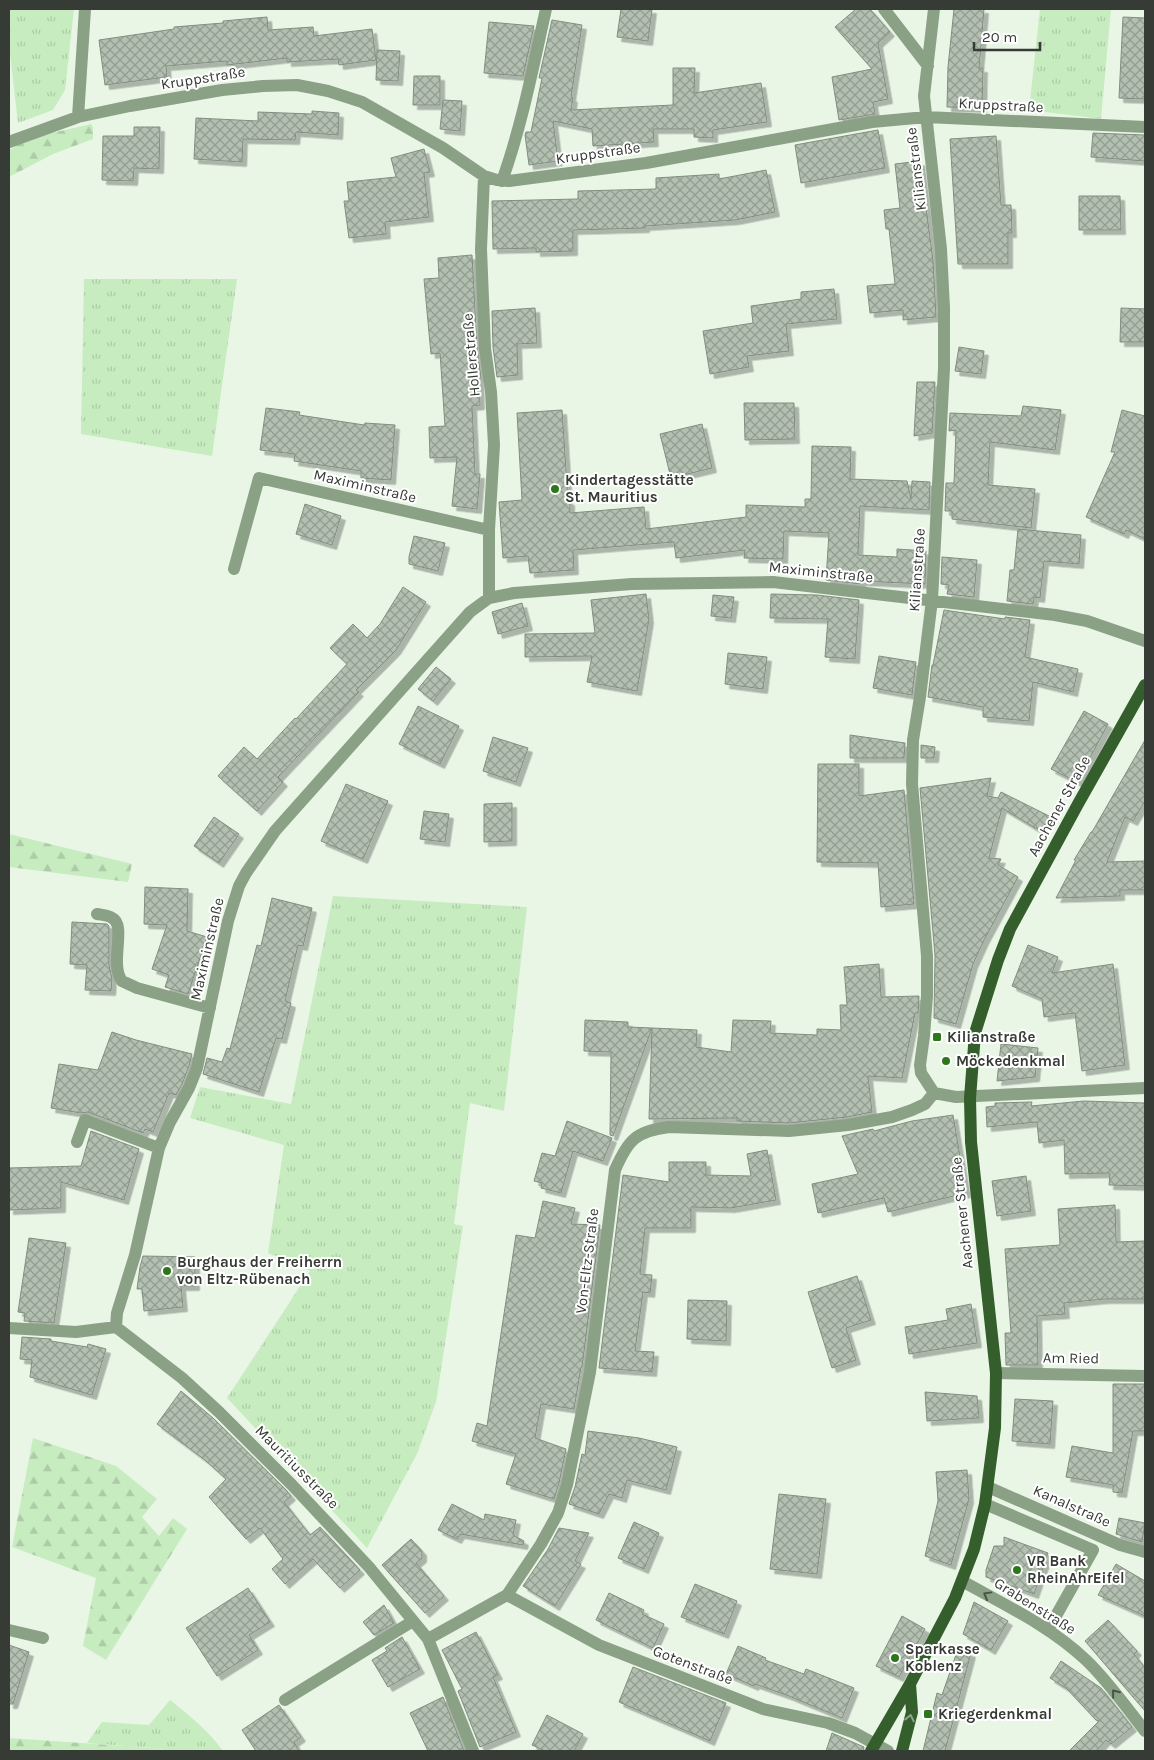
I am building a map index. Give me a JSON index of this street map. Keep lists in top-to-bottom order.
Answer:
{
  "streets": {
    "main road": ["Aachener Straße"],
    "street": [
      "Kruppstraße",
      "Kilianstraße",
      "Hollerstraße",
      "Maximinstraße",
      "Von-Eltz-Straße",
      "Am Ried",
      "Mauritiusstraße",
      "Kanalstraße",
      "Grabenstraße",
      "Gotenstraße"
    ]
  },
  "crossings": [
    ["Kruppstraße", "Kilianstraße"],
    ["Kruppstraße", "Hollerstraße"],
    ["Kilianstraße", "Maximinstraße"],
    ["Kilianstraße", "Von-Eltz-Straße"],
    ["Hollerstraße", "Maximinstraße"],
    ["Maximinstraße", "Mauritiusstraße"],
    ["Aachener Straße", "Am Ried"],
    ["Aachener Straße", "Kanalstraße"],
    ["Aachener Straße", "Grabenstraße"],
    ["Aachener Straße", "Gotenstraße"],
    ["Von-Eltz-Straße", "Mauritiusstraße"],
    ["Von-Eltz-Straße", "Gotenstraße"]
  ],
  "one_way": ["Grabenstraße"],
  "places": {
    "other": [
      "Kindertagesstätte St. Mauritius",
      "Möckedenkmal",
      "Burghaus der Freiherrn von Eltz-Rübenach",
      "VR Bank RheinAhrEifel",
      "Sparkasse Koblenz"
    ],
    "transit": ["Kilianstraße", "Kriegerdenkmal"]
  },
  "scale_bar": "20 m"
}
